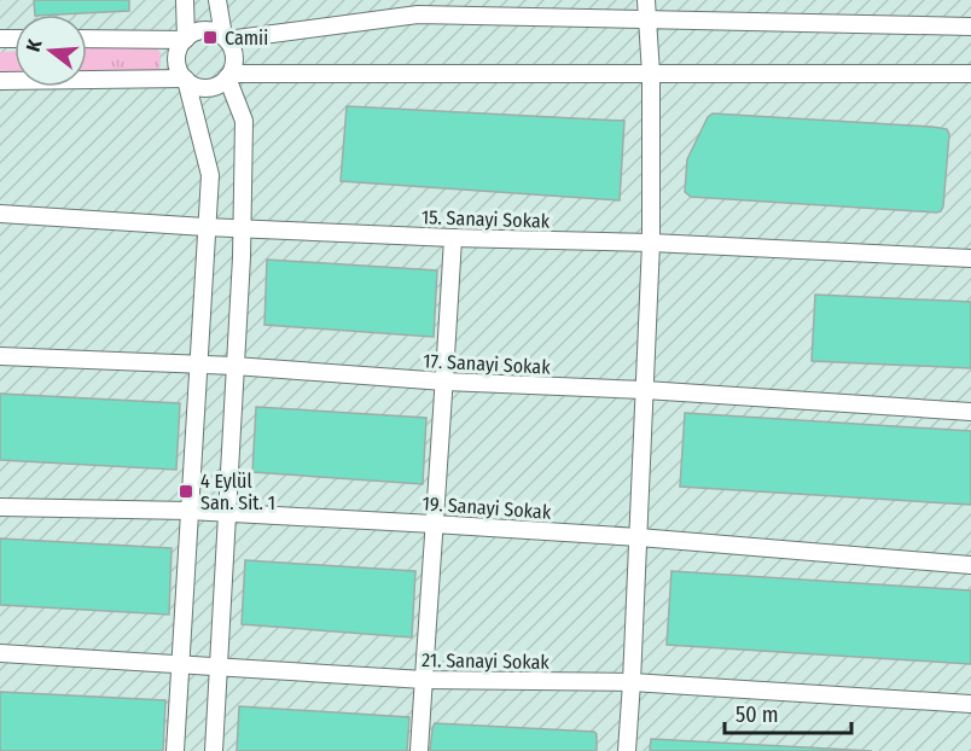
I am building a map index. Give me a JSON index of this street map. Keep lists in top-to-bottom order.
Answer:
{
  "streets": {
    "street": [
      "15. Sanayi Sokak",
      "17. Sanayi Sokak",
      "19. Sanayi Sokak",
      "21. Sanayi Sokak"
    ]
  },
  "places": {
    "transit": ["Camii", "4 Eylül San. Sit. 1"]
  },
  "scale_bar": "50 m",
  "north": "left"
}
